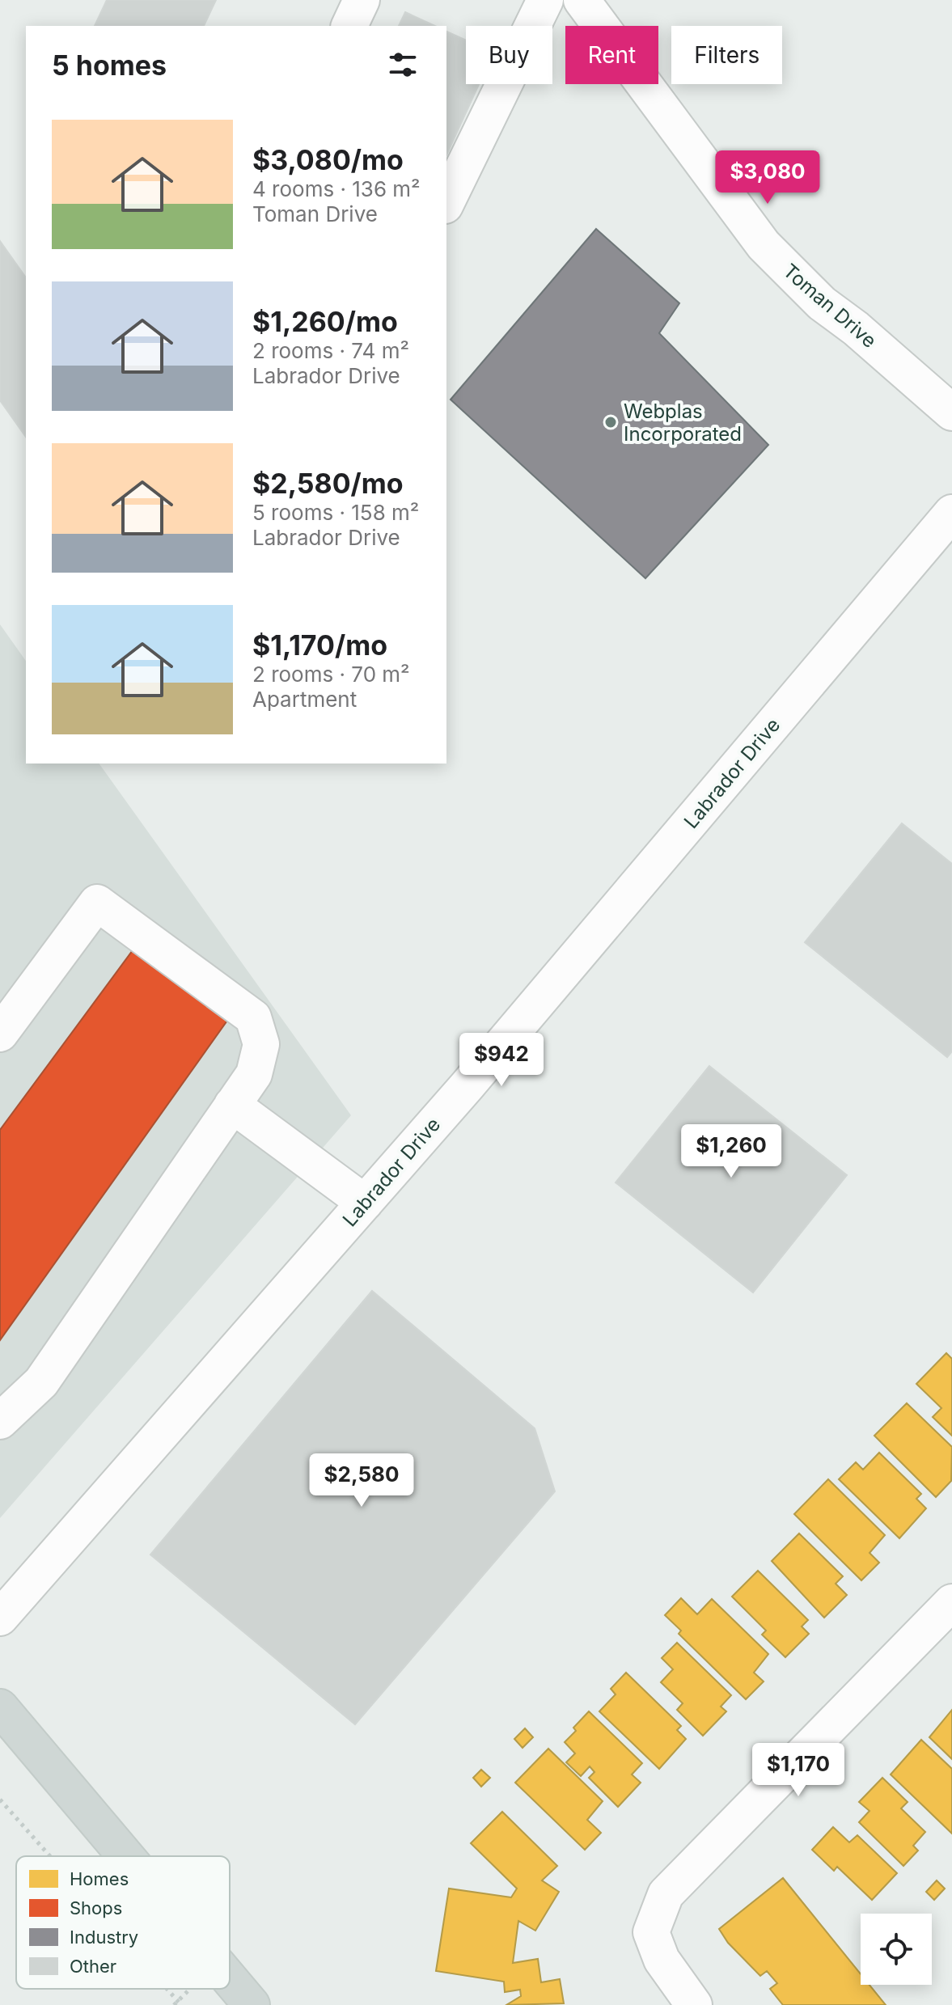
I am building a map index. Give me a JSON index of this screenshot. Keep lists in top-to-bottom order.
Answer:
{
  "streets": {
    "street": ["Toman Drive", "Labrador Drive"]
  },
  "places": ["Webplas Incorporated"],
  "legend": [
    "Homes",
    "Shops",
    "Industry",
    "Other"
  ],
  "page": {
    "chip": ["Buy", "Rent", "Filters"],
    "heading": "5 homes",
    "list": [
      {
        "name": "$3,080/mo",
        "note": "4 rooms · 136 m² · Toman Drive"
      },
      {
        "name": "$1,260/mo",
        "note": "2 rooms · 74 m² · Labrador Drive"
      },
      {
        "name": "$2,580/mo",
        "note": "5 rooms · 158 m² · Labrador Drive"
      },
      {
        "name": "$1,170/mo",
        "note": "2 rooms · 70 m² · Apartment"
      }
    ],
    "price": [
      "$3,080",
      "$942",
      "$1,260",
      "$2,580",
      "$1,170"
    ]
  }
}
